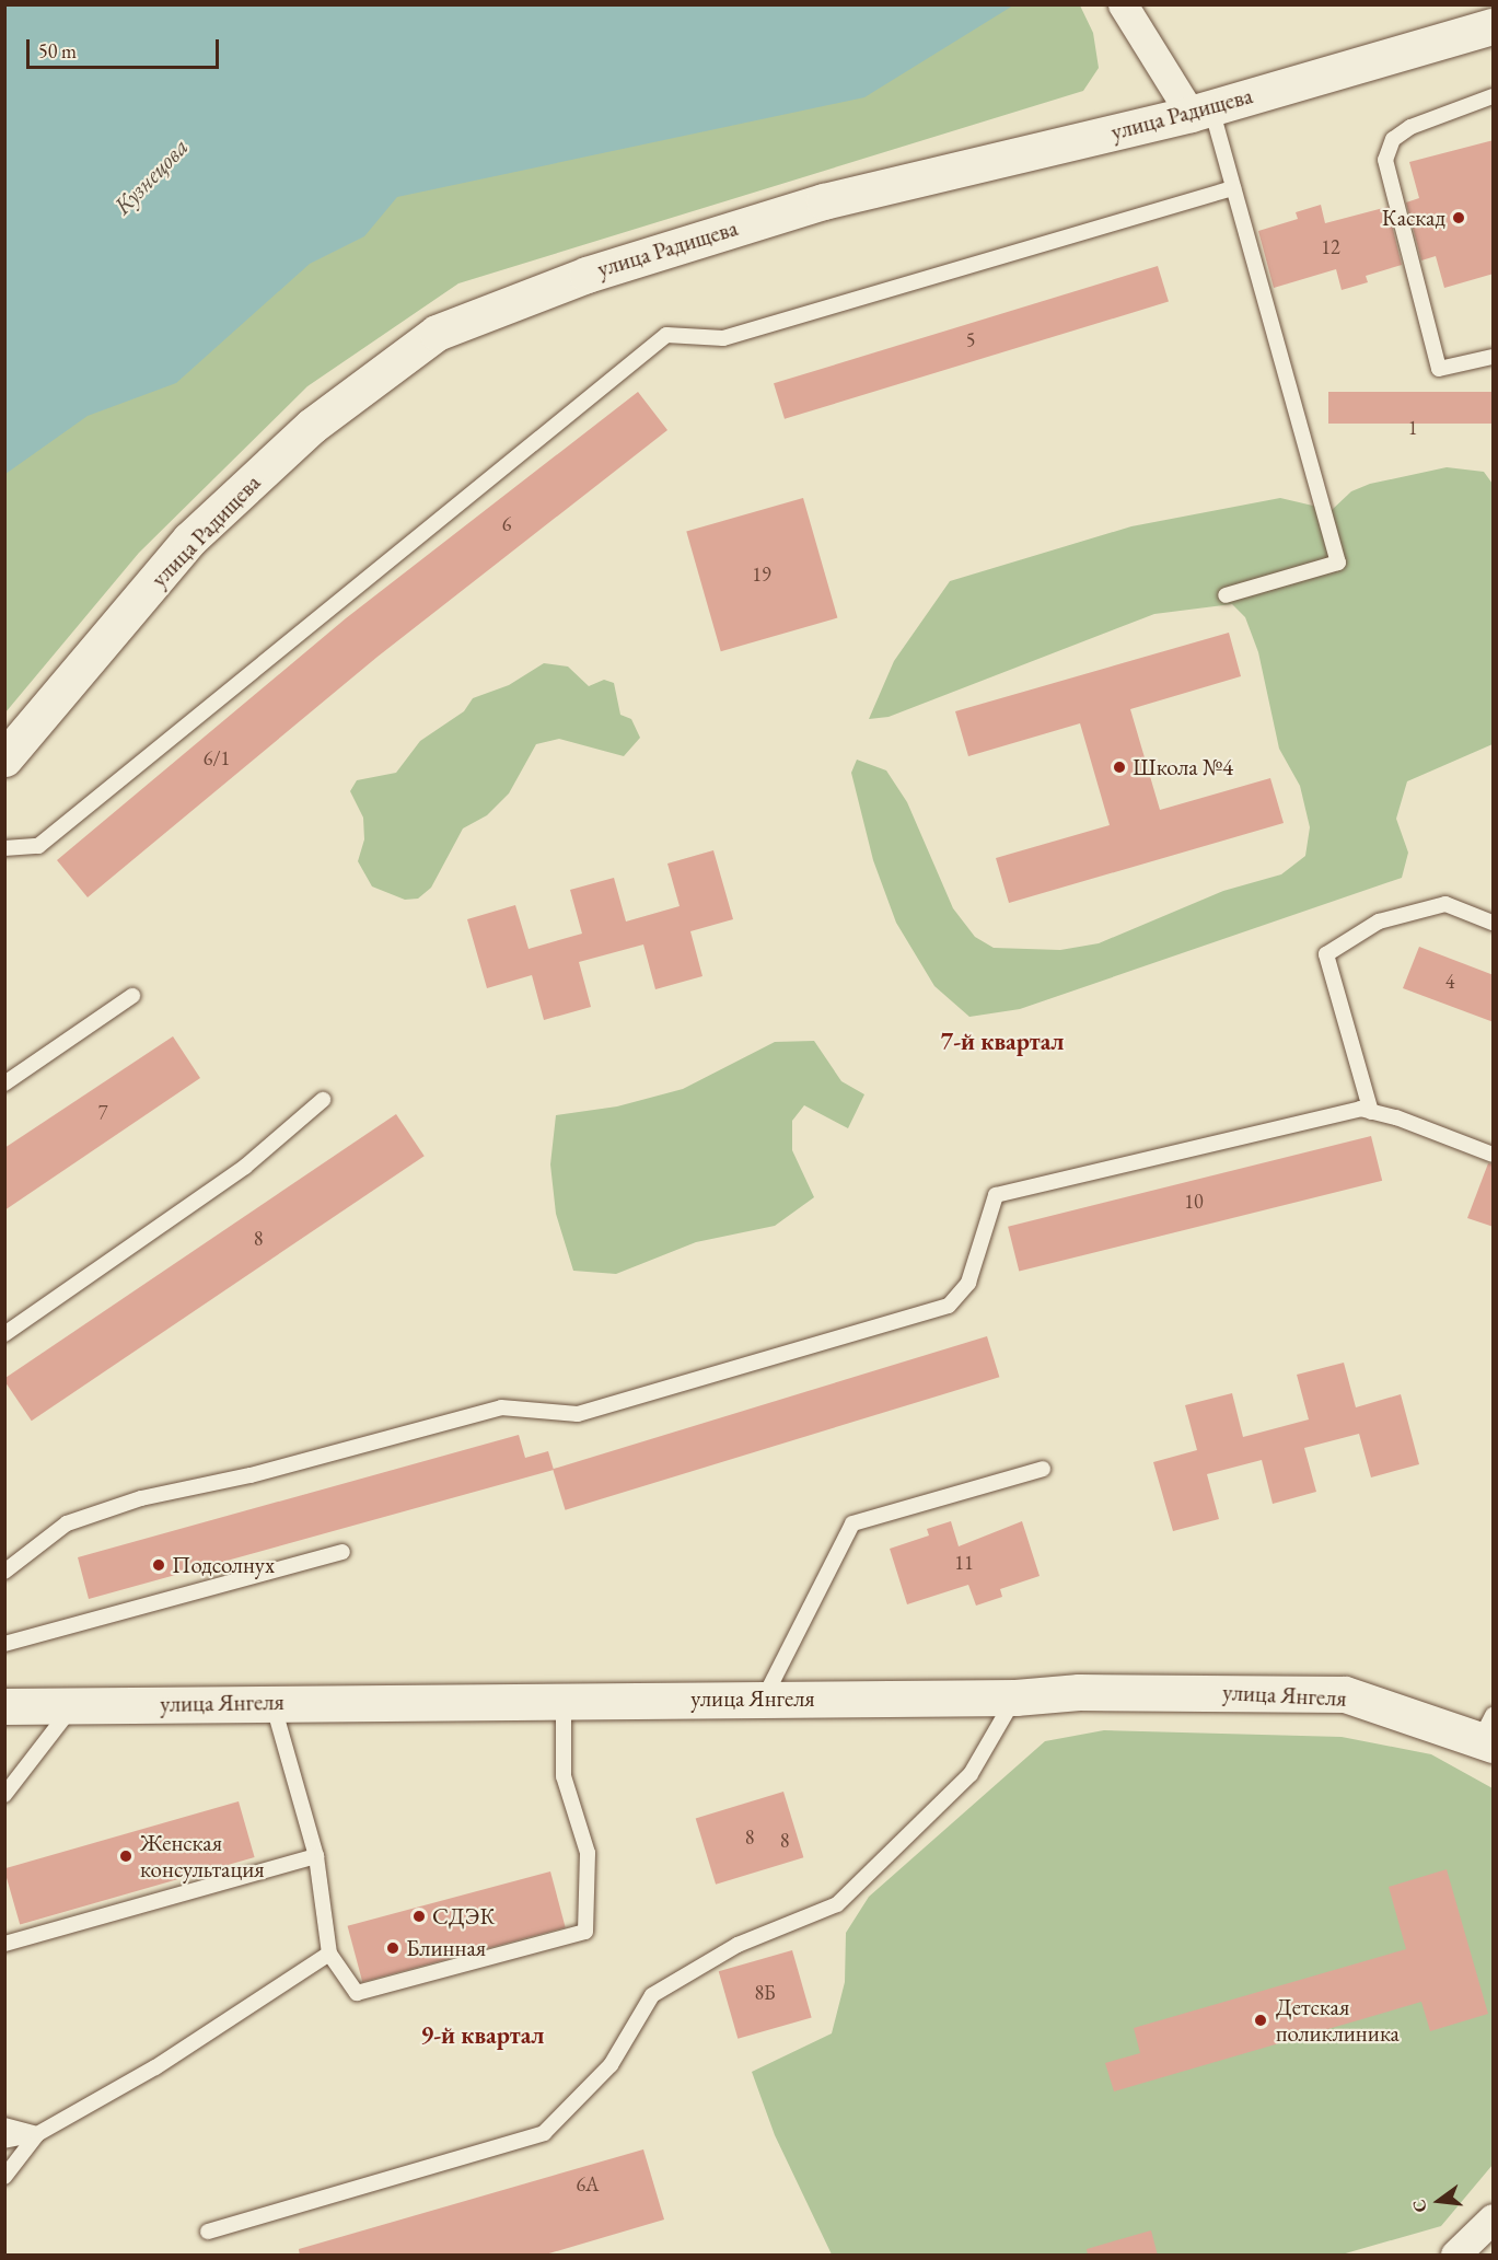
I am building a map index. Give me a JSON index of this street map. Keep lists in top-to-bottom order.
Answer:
{
  "streets": {
    "street": ["улица Радищева", "улица Янгеля"]
  },
  "districts": ["7-й квартал", "9-й квартал"],
  "water": ["Кузнецова"],
  "places": [
    "Каскад",
    "Школа №4",
    "Подсолнух",
    "Женская консультация",
    "СДЭК",
    "Блинная",
    "Детская поликлиника"
  ],
  "house_numbers": [
    "12",
    "5",
    "1",
    "6",
    "19",
    "6/1",
    "4",
    "7",
    "10",
    "8",
    "11",
    "8",
    "8",
    "8Б",
    "6А"
  ],
  "scale_bar": "50 m",
  "north": "left"
}
